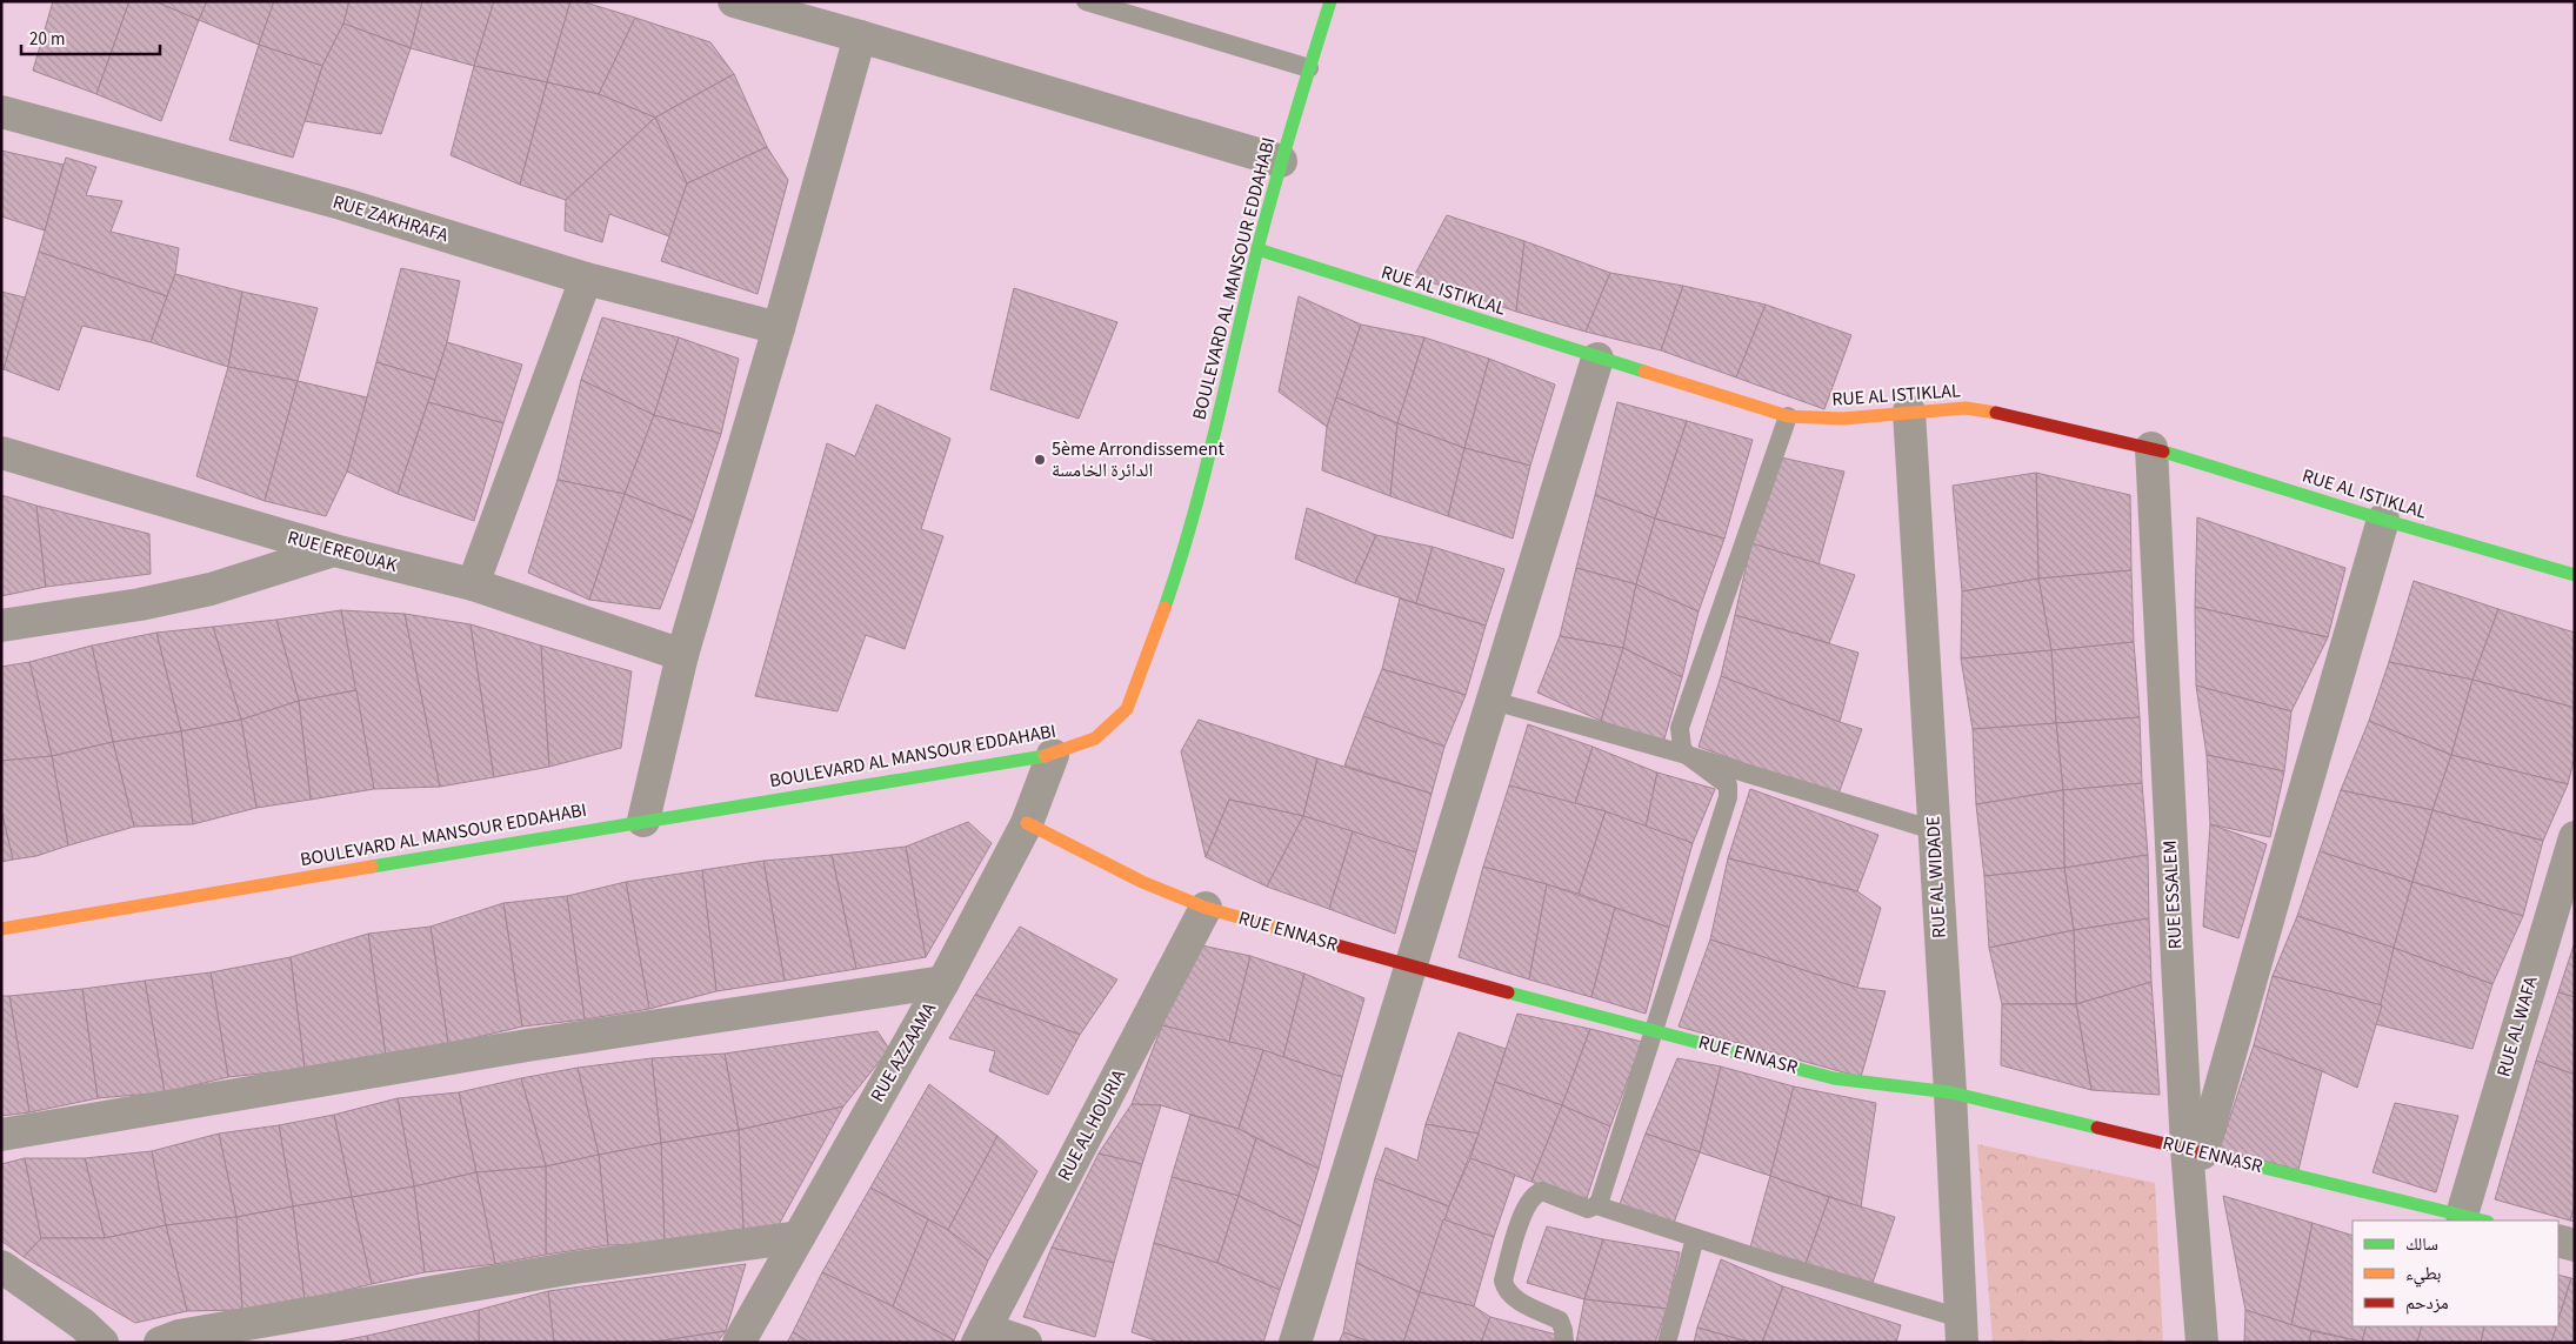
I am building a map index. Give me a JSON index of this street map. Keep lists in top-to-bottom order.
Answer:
{
  "streets": {
    "street": [
      "RUE ZAKHRAFA",
      "BOULEVARD AL MANSOUR EDDAHABI",
      "RUE AL ISTIKLAL",
      "RUE EREOUAK",
      "RUE AL WIDADE",
      "RUE ESSALEM",
      "RUE ENNASR",
      "RUE AL WAFA",
      "RUE AZZAAMA",
      "RUE AL HOURIA"
    ]
  },
  "crossings": [
    ["BOULEVARD AL MANSOUR EDDAHABI", "RUE AL ISTIKLAL"],
    ["BOULEVARD AL MANSOUR EDDAHABI", "RUE AZZAAMA"],
    ["RUE AL ISTIKLAL", "RUE AL WIDADE"],
    ["RUE AL ISTIKLAL", "RUE ESSALEM"],
    ["RUE AL WIDADE", "RUE ENNASR"],
    ["RUE ESSALEM", "RUE ENNASR"],
    ["RUE ENNASR", "RUE AL WAFA"],
    ["RUE ENNASR", "RUE AZZAAMA"],
    ["RUE ENNASR", "RUE AL HOURIA"]
  ],
  "places": ["5ème Arrondissement الدائرة الخامسة"],
  "legend": ["سالك", "بطيء", "مزدحم"],
  "scale_bar": "20 m"
}
